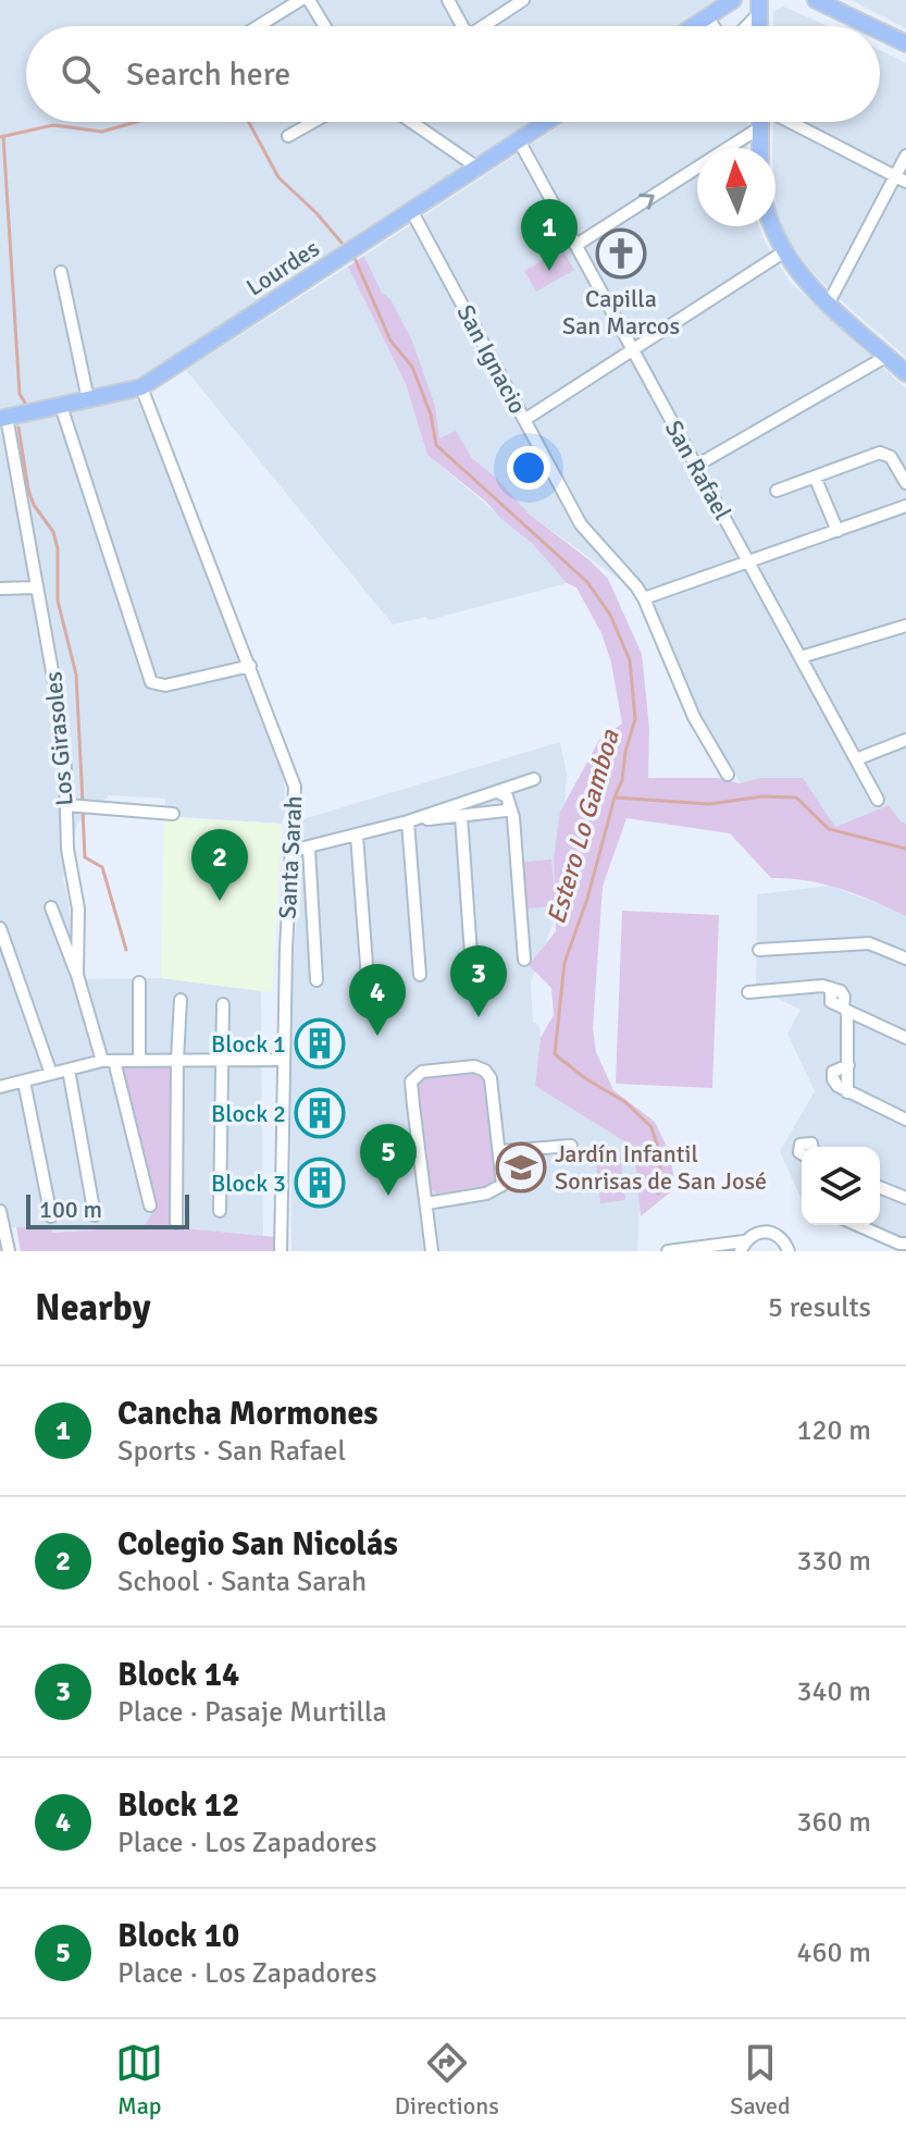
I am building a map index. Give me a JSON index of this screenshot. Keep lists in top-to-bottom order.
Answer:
{
  "streets": {
    "main road": ["Lourdes"],
    "street": [
      "San Ignacio",
      "San Rafael",
      "Los Girasoles",
      "Santa Sarah"
    ]
  },
  "crossings": [
    ["Lourdes", "San Ignacio"],
    ["Lourdes", "San Rafael"],
    ["Lourdes", "Los Girasoles"],
    ["Lourdes", "Santa Sarah"]
  ],
  "water": ["Estero Lo Gamboa"],
  "places": {
    "church": ["Capilla San Marcos"],
    "building": ["Block 1", "Block 2", "Block 3"],
    "school or university": ["Jardín Infantil Sonrisas de San José"]
  },
  "scale_bar": "100 m",
  "north": "top",
  "page": {
    "search": "Search here",
    "pins": [
      "1",
      "2",
      "3",
      "4",
      "5"
    ],
    "scale": "100 m",
    "heading": ["Nearby", "5 results"],
    "list": [
      {
        "mark": "1",
        "name": "Cancha Mormones",
        "note": "Sports · San Rafael",
        "value": "120 m"
      },
      {
        "mark": "2",
        "name": "Colegio San Nicolás",
        "note": "School · Santa Sarah",
        "value": "330 m"
      },
      {
        "mark": "3",
        "name": "Block 14",
        "note": "Place · Pasaje Murtilla",
        "value": "340 m"
      },
      {
        "mark": "4",
        "name": "Block 12",
        "note": "Place · Los Zapadores",
        "value": "360 m"
      },
      {
        "mark": "5",
        "name": "Block 10",
        "note": "Place · Los Zapadores",
        "value": "460 m"
      }
    ],
    "nav": ["Map", "Directions", "Saved"]
  }
}
